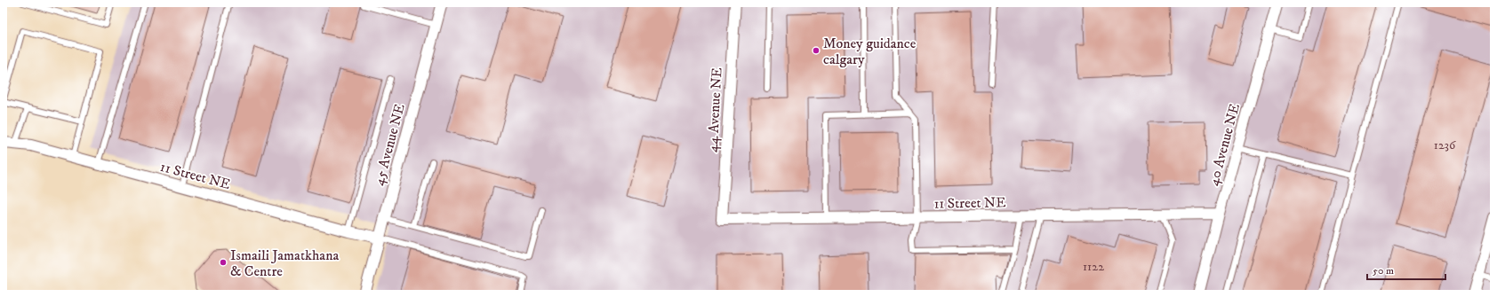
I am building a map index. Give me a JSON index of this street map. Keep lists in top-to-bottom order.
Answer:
{
  "streets": {
    "street": [
      "44 Avenue NE",
      "45 Avenue NE",
      "40 Avenue NE",
      "11 Street NE"
    ]
  },
  "crossings": [
    ["44 Avenue NE", "11 Street NE"],
    ["45 Avenue NE", "11 Street NE"],
    ["40 Avenue NE", "11 Street NE"]
  ],
  "places": ["Money guidance calgary", "Ismaili Jamatkhana & Centre"],
  "house_numbers": ["1236", "1122"],
  "scale_bar": "50 m"
}
